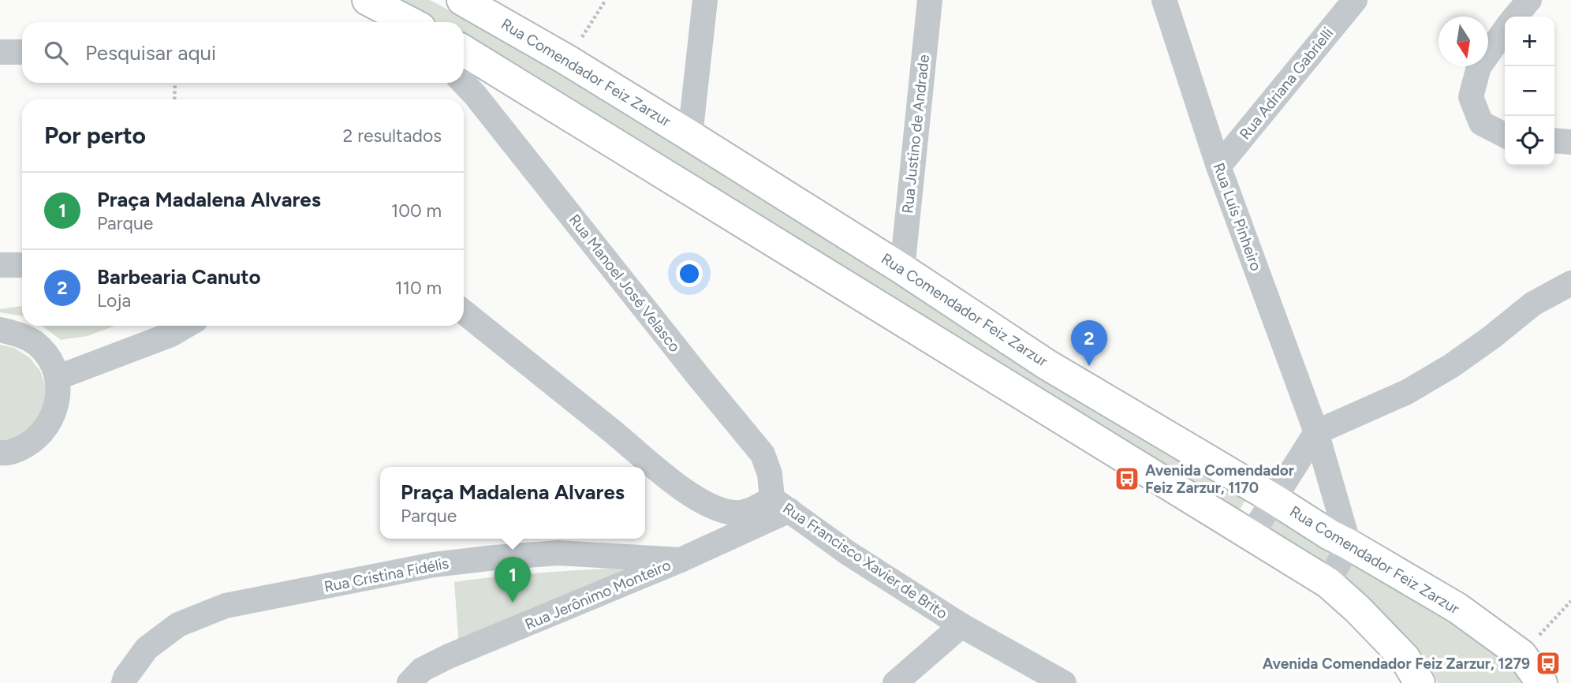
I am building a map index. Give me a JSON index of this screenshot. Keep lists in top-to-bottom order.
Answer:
{
  "streets": {
    "main road": ["Rua Comendador Feiz Zarzur"],
    "street": [
      "Rua Adriana Gabrielli",
      "Rua Justino de Andrade",
      "Rua Luís Pinheiro",
      "Rua Manoel José Velasco",
      "Rua Francisco Xavier de Brito",
      "Rua Cristina Fidélis",
      "Rua Jerônimo Monteiro"
    ]
  },
  "crossings": [
    ["Rua Comendador Feiz Zarzur", "Rua Justino de Andrade"],
    ["Rua Comendador Feiz Zarzur", "Rua Luís Pinheiro"],
    ["Rua Adriana Gabrielli", "Rua Luís Pinheiro"],
    ["Rua Manoel José Velasco", "Rua Francisco Xavier de Brito"],
    ["Rua Manoel José Velasco", "Rua Jerônimo Monteiro"],
    ["Rua Francisco Xavier de Brito", "Rua Jerônimo Monteiro"],
    ["Rua Cristina Fidélis", "Rua Jerônimo Monteiro"]
  ],
  "places": {
    "bus stop": ["Avenida Comendador Feiz Zarzur, 1170", "Avenida Comendador Feiz Zarzur, 1279"]
  },
  "north": "bottom",
  "page": {
    "map_buttons": ["+", "−"],
    "search": "Pesquisar aqui",
    "heading": ["Por perto", "2 resultados"],
    "list": [
      {
        "mark": "1",
        "name": "Praça Madalena Alvares",
        "note": "Parque",
        "value": "100 m"
      },
      {
        "mark": "2",
        "name": "Barbearia Canuto",
        "note": "Loja",
        "value": "110 m"
      }
    ],
    "pins": ["2", "1"],
    "popup": ["Praça Madalena Alvares", "Parque"]
  }
}
